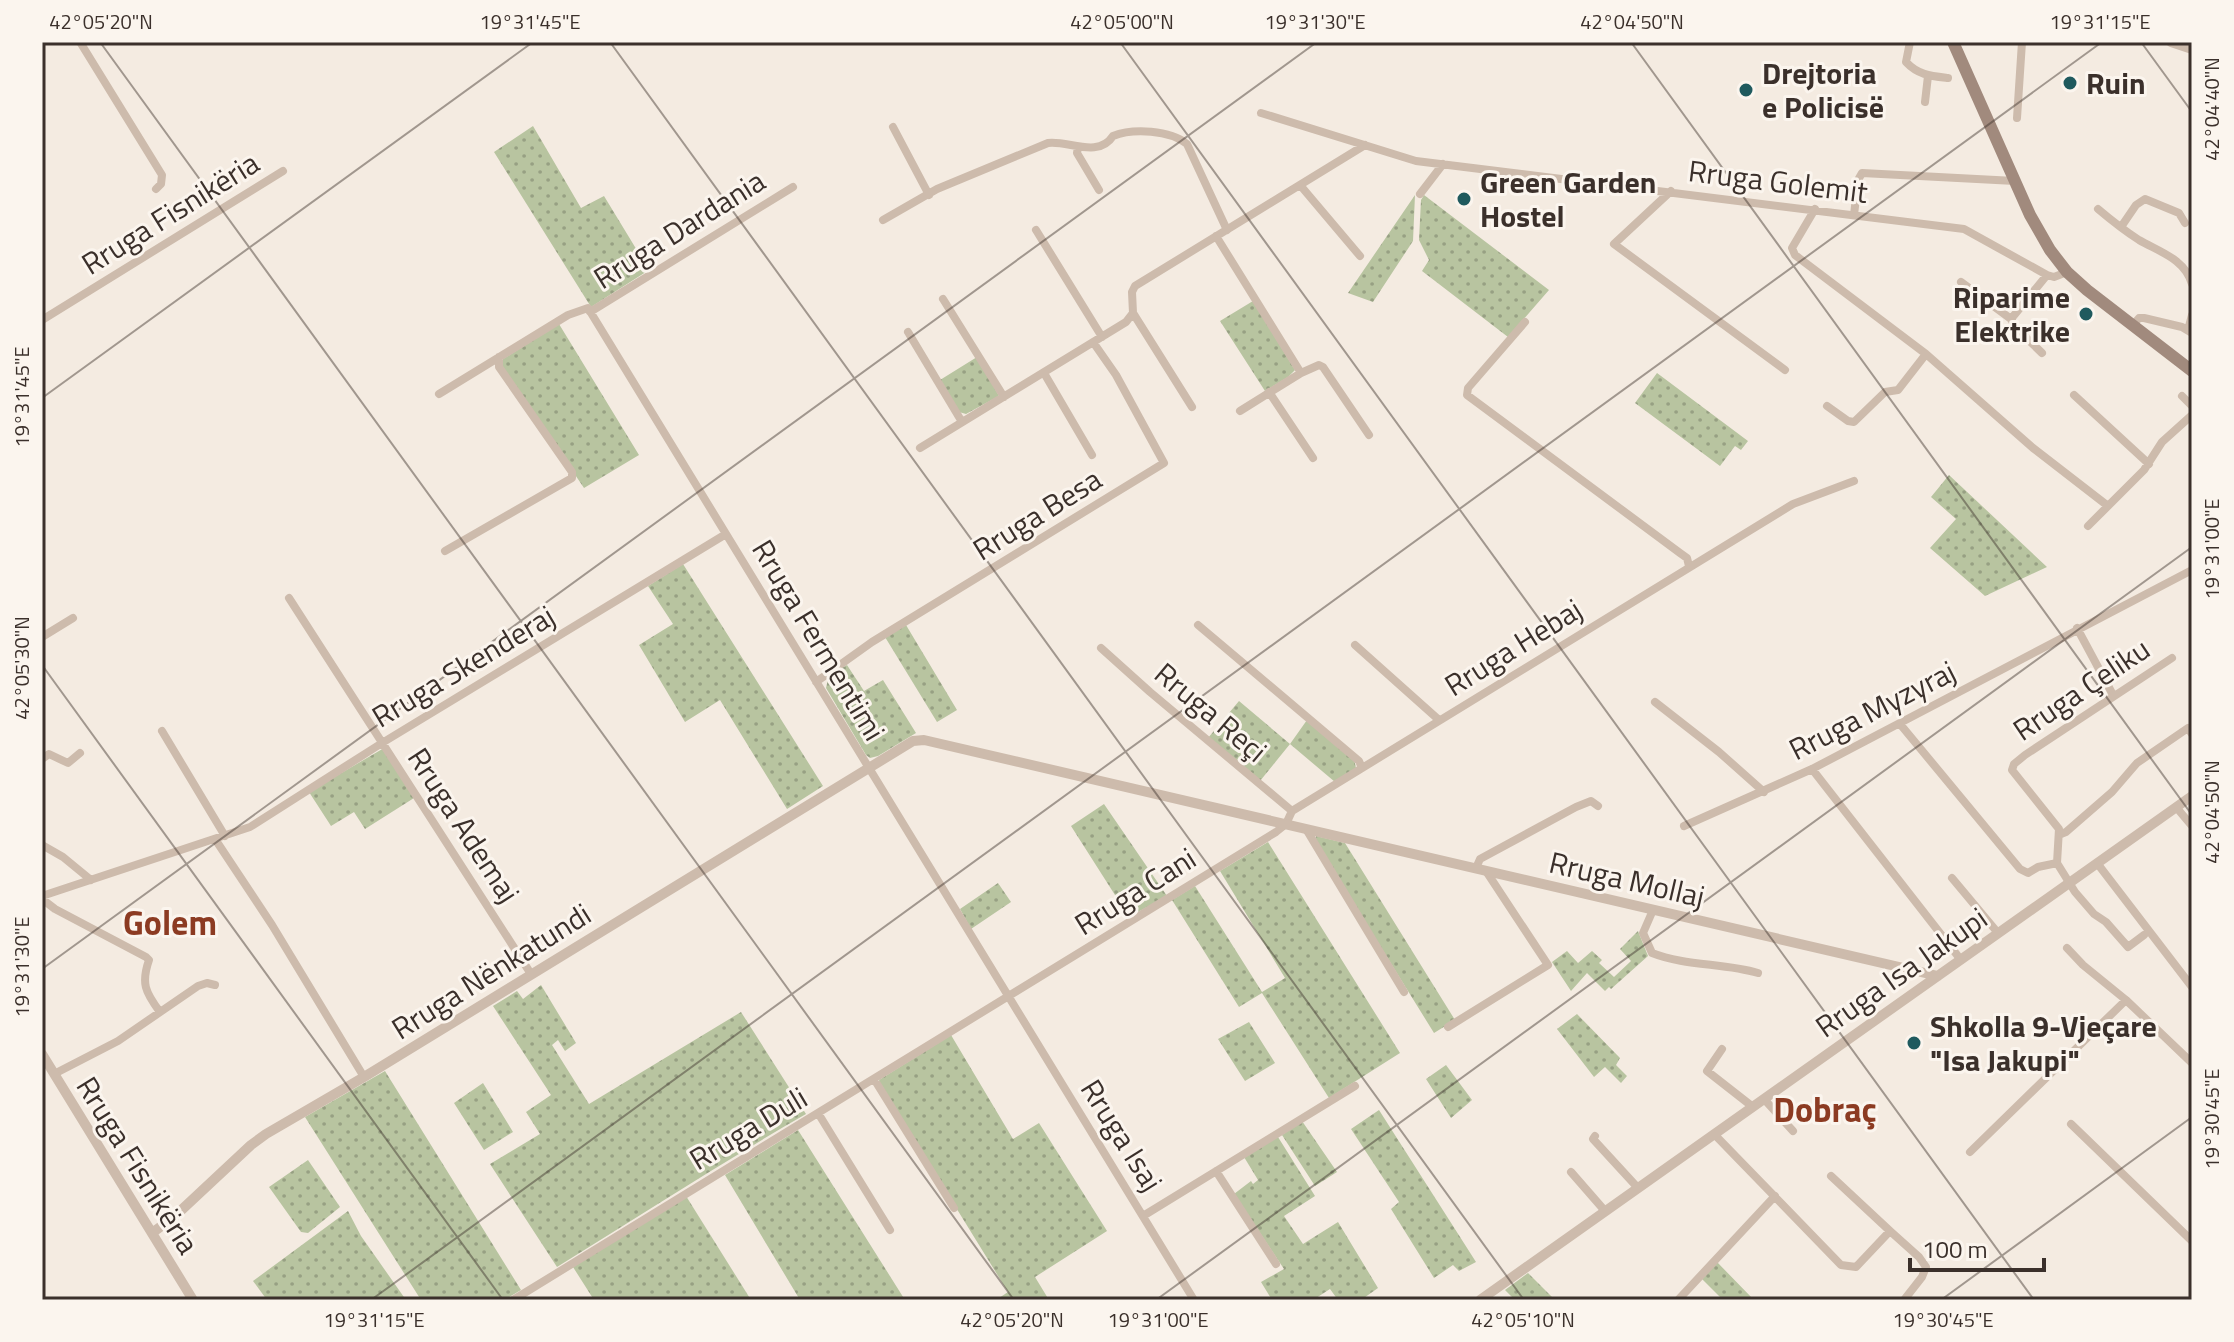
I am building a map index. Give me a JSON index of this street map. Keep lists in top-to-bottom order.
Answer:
{
  "streets": {
    "street": [
      "Rruga Golemit",
      "Rruga Fisnikëria",
      "Rruga Dardania",
      "Rruga Besa",
      "Rruga Fermentimi",
      "Rruga Hebaj",
      "Rruga Skenderaj",
      "Rruga Çeliku",
      "Rruga Myzyraj",
      "Rruga Reçi",
      "Rruga Ademaj",
      "Rruga Mollaj",
      "Rruga Cani",
      "Rruga Nënkatundi",
      "Rruga Isa Jakupi",
      "Rruga Duli",
      "Rruga Isaj"
    ]
  },
  "crossings": [
    ["Rruga Fisnikëria", "Rruga Nënkatundi"],
    ["Rruga Dardania", "Rruga Fermentimi"],
    ["Rruga Besa", "Rruga Fermentimi"],
    ["Rruga Fermentimi", "Rruga Skenderaj"],
    ["Rruga Fermentimi", "Rruga Mollaj"],
    ["Rruga Fermentimi", "Rruga Cani"],
    ["Rruga Fermentimi", "Rruga Nënkatundi"],
    ["Rruga Fermentimi", "Rruga Duli"],
    ["Rruga Fermentimi", "Rruga Isaj"],
    ["Rruga Hebaj", "Rruga Reçi"],
    ["Rruga Skenderaj", "Rruga Ademaj"],
    ["Rruga Ademaj", "Rruga Nënkatundi"],
    ["Rruga Mollaj", "Rruga Cani"],
    ["Rruga Mollaj", "Rruga Nënkatundi"],
    ["Rruga Mollaj", "Rruga Isa Jakupi"],
    ["Rruga Cani", "Rruga Duli"],
    ["Rruga Cani", "Rruga Isaj"],
    ["Rruga Duli", "Rruga Isaj"]
  ],
  "districts": ["Golem", "Dobraç"],
  "places": [
    "Ruin",
    "Drejtoria e Policisë",
    "Green Garden Hostel",
    "Riparime Elektrike",
    "Shkolla 9-Vjeçare \"Isa Jakupi\""
  ],
  "scale_bar": "100 m",
  "coordinates": [
    "42°05'20\"N",
    "19°31'45\"E",
    "42°05'00\"N",
    "19°31'30\"E",
    "42°04'50\"N",
    "19°31'15\"E",
    "42°04'40\"N",
    "19°31'00\"E",
    "42°05'30\"N",
    "19°30'45\"E",
    "42°05'10\"N"
  ]
}
